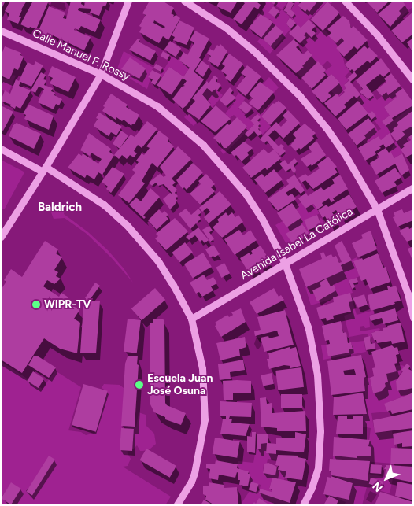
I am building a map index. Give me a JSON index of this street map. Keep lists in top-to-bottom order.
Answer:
{
  "streets": {
    "street": ["Calle Manuel F. Rossy", "Avenida Isabel La Católica"]
  },
  "crossings": [
    ["Calle Manuel F. Rossy", "Avenida Isabel La Católica"]
  ],
  "districts": ["Baldrich"],
  "places": ["WIPR-TV", "Escuela Juan José Osuna"],
  "north": "bottom left"
}
